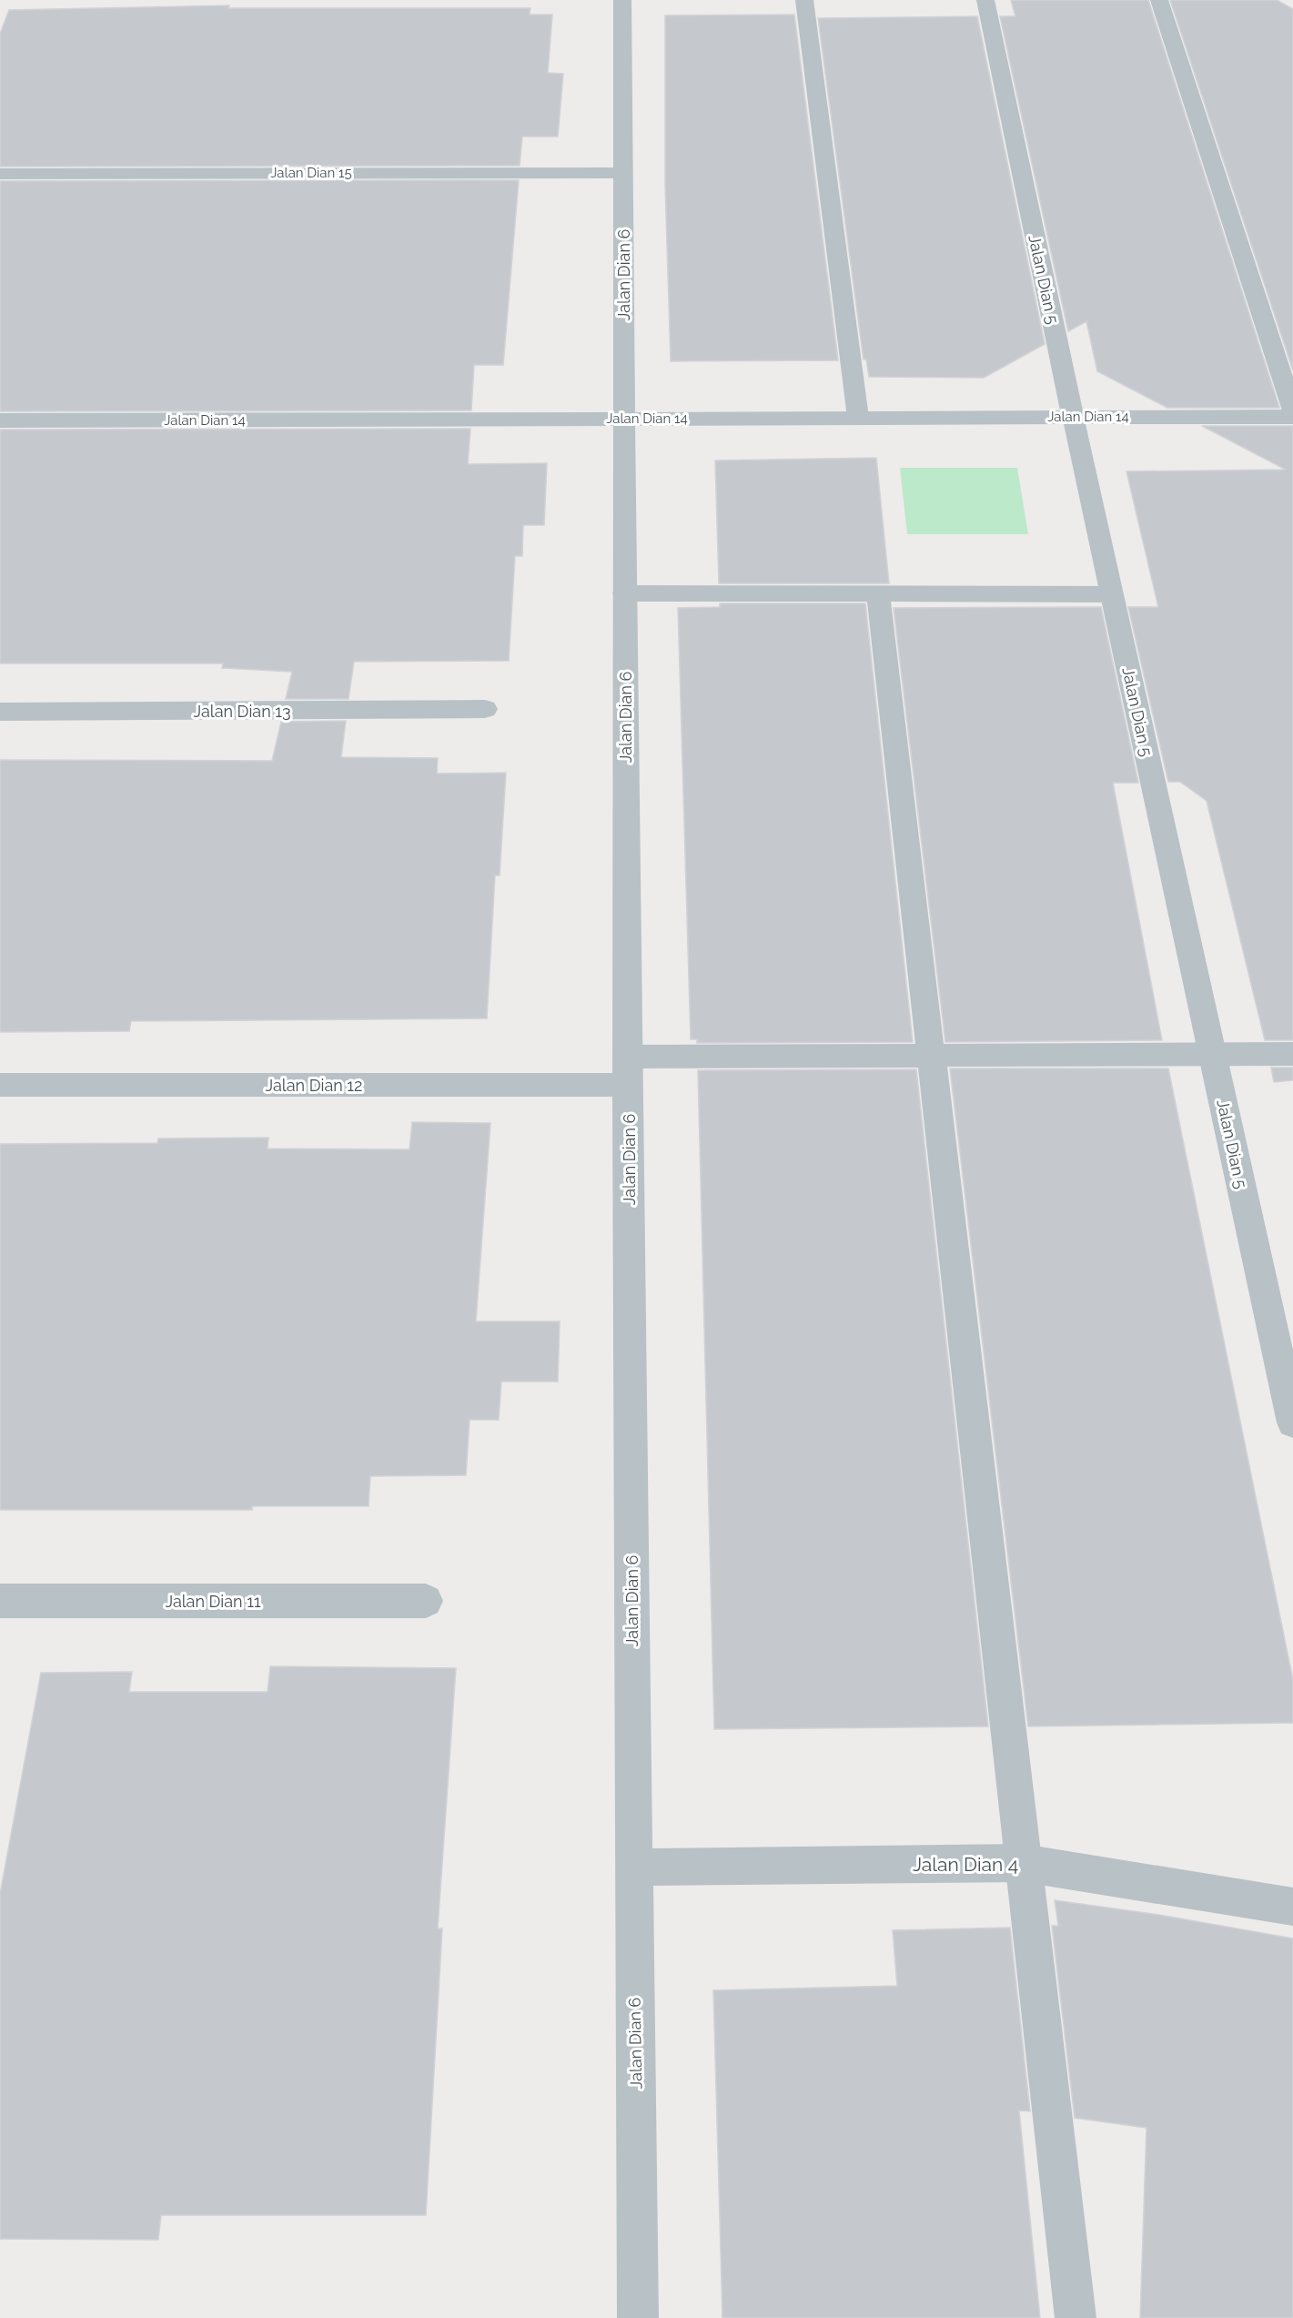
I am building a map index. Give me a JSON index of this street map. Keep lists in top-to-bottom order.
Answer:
{
  "streets": {
    "street": [
      "Jalan Dian 15",
      "Jalan Dian 6",
      "Jalan Dian 5",
      "Jalan Dian 14",
      "Jalan Dian 13",
      "Jalan Dian 12",
      "Jalan Dian 11",
      "Jalan Dian 4"
    ]
  },
  "crossings": [
    ["Jalan Dian 15", "Jalan Dian 6"],
    ["Jalan Dian 6", "Jalan Dian 14"],
    ["Jalan Dian 6", "Jalan Dian 12"],
    ["Jalan Dian 6", "Jalan Dian 4"],
    ["Jalan Dian 5", "Jalan Dian 14"]
  ]
}
